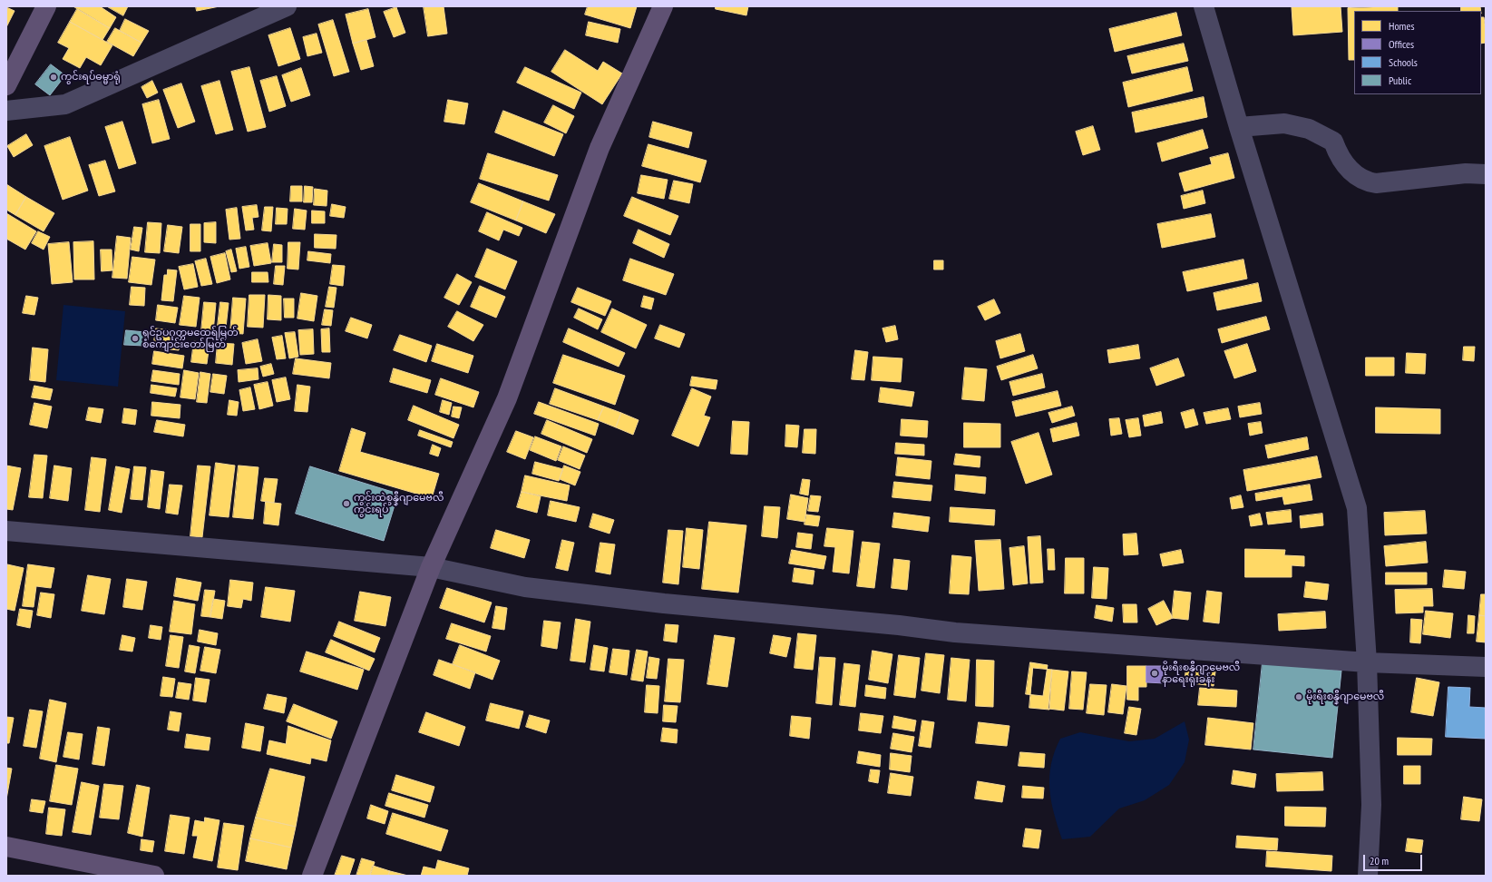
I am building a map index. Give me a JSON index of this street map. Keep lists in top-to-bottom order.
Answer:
{
  "places": [
    "ကွင်းရပ်ဓမ္မာရုံ",
    "ရှင်ဥပဂုတ္တမထေရ်မြတ် စံကျောင်းတော်မြတ်",
    "ကွင်းထဲစွန္နီဂျာမေဗလီ ကွင်းရပ်",
    "မိုးရီးစန္နီဂျာမေဗလီ နာရေးရုံးခန်း",
    "မိုးရီးစန္နီဂျာမေဗလီ"
  ],
  "legend": [
    "Homes",
    "Offices",
    "Schools",
    "Public"
  ],
  "scale_bar": "20 m"
}
